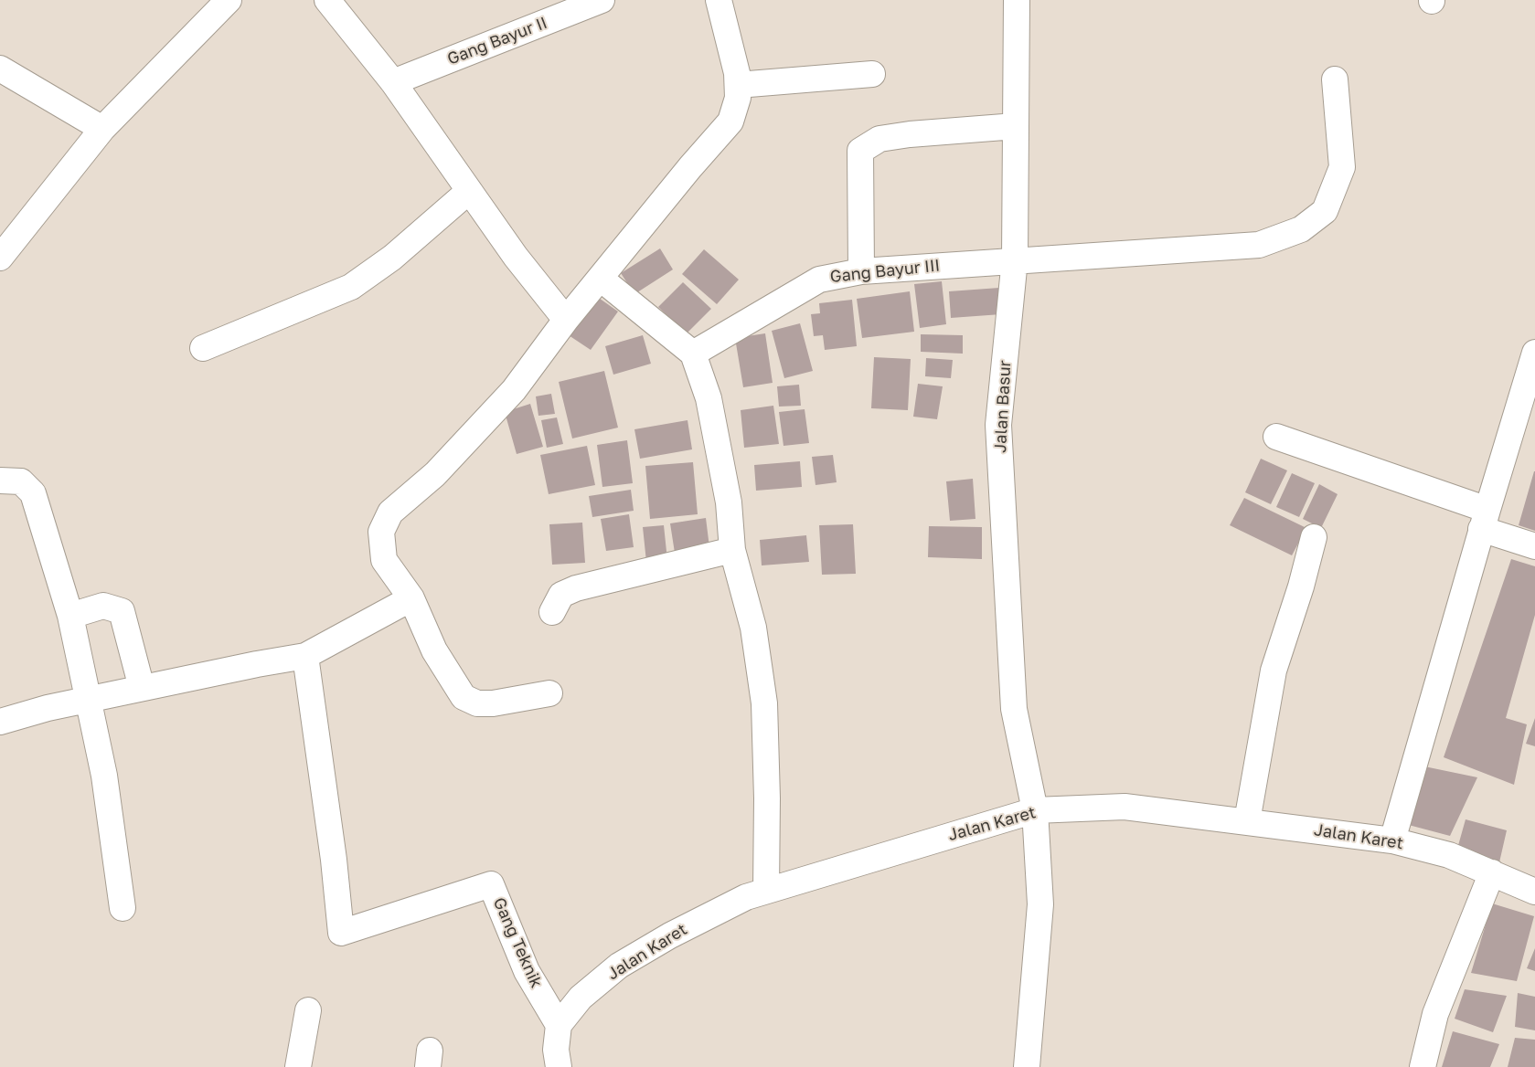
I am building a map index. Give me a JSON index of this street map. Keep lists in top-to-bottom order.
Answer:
{
  "streets": {
    "street": [
      "Gang Bayur II",
      "Gang Bayur III",
      "Jalan Basur",
      "Jalan Karet",
      "Gang Teknik"
    ]
  },
  "crossings": [
    ["Gang Bayur III", "Jalan Basur"],
    ["Jalan Basur", "Jalan Karet"],
    ["Jalan Karet", "Gang Teknik"]
  ]
}
